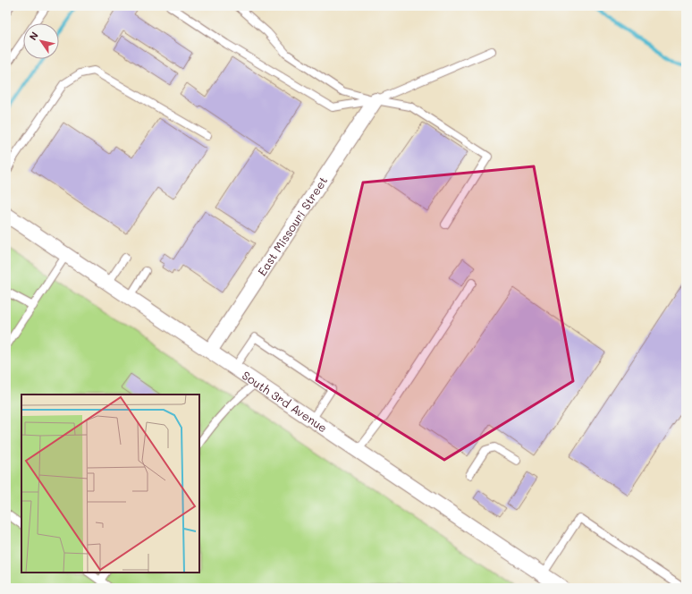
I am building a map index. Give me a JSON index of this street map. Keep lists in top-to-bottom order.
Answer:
{
  "streets": {
    "street": ["East Missouri Street", "South 3rd Avenue"]
  },
  "crossings": [
    ["East Missouri Street", "South 3rd Avenue"]
  ],
  "north": "top left"
}
